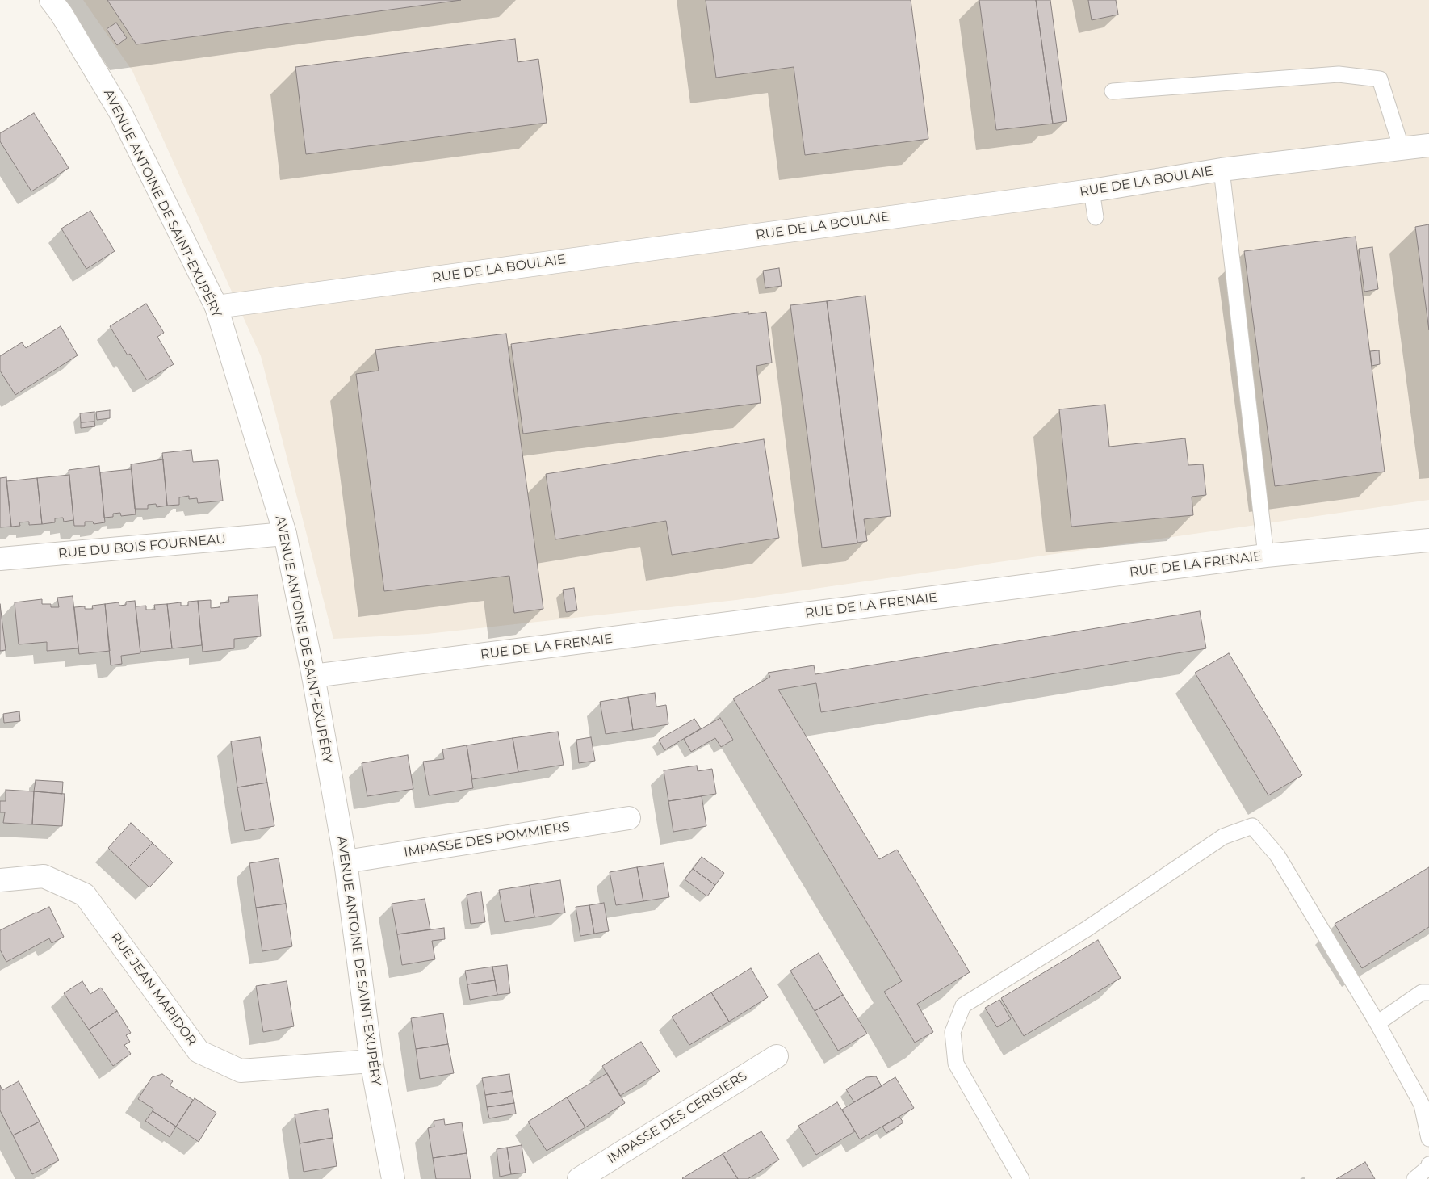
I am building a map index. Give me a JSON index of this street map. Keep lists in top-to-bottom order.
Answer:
{
  "streets": {
    "street": [
      "RUE DE LA BOULAIE",
      "AVENUE ANTOINE DE SAINT-EXUPÉRY",
      "RUE DU BOIS FOURNEAU",
      "RUE DE LA FRENAIE",
      "IMPASSE DES POMMIERS",
      "RUE JEAN MARIDOR",
      "IMPASSE DES CERISIERS"
    ]
  },
  "crossings": [
    ["RUE DE LA BOULAIE", "AVENUE ANTOINE DE SAINT-EXUPÉRY"],
    ["AVENUE ANTOINE DE SAINT-EXUPÉRY", "RUE DU BOIS FOURNEAU"],
    ["AVENUE ANTOINE DE SAINT-EXUPÉRY", "RUE DE LA FRENAIE"],
    ["AVENUE ANTOINE DE SAINT-EXUPÉRY", "IMPASSE DES POMMIERS"],
    ["AVENUE ANTOINE DE SAINT-EXUPÉRY", "RUE JEAN MARIDOR"]
  ]
}
